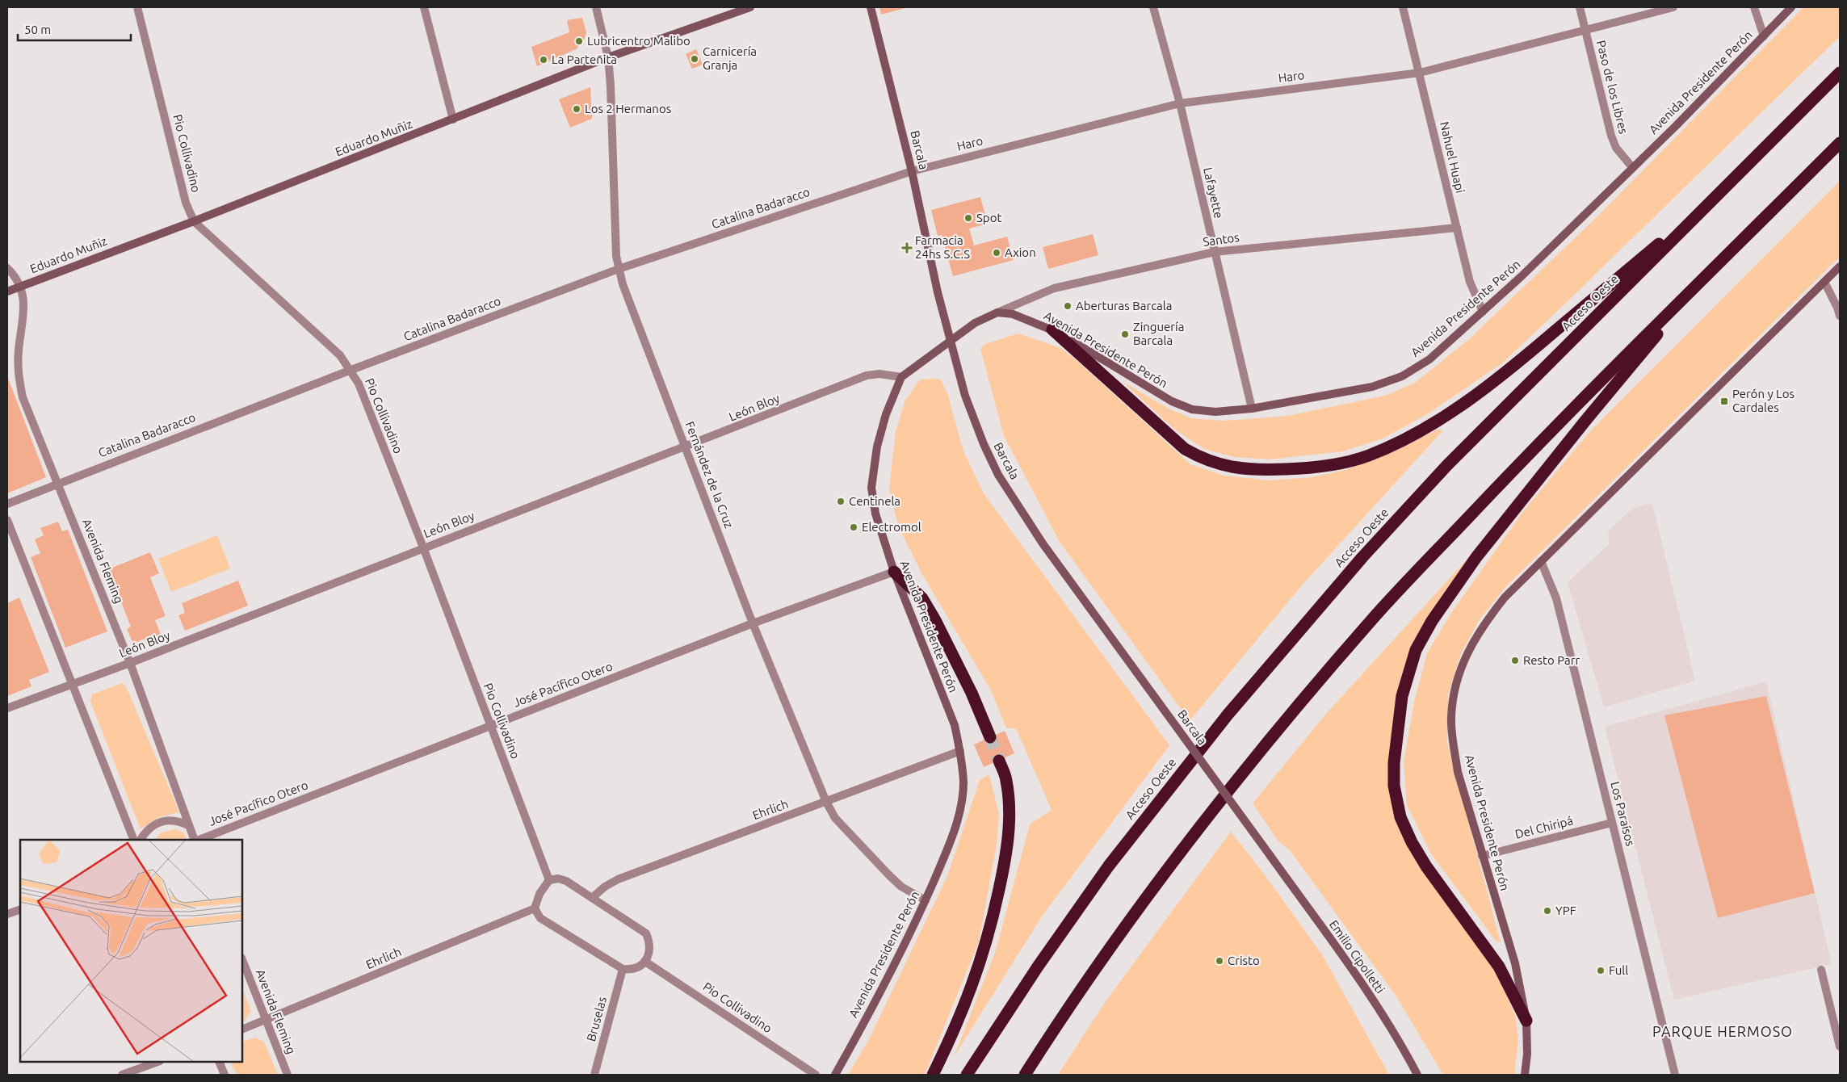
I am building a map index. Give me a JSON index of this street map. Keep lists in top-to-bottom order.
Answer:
{
  "streets": {
    "highway": ["Acceso Oeste"],
    "street": [
      "Haro",
      "Avenida Presidente Perón",
      "Paso de los Libres",
      "Eduardo Muñiz",
      "Barcala",
      "Pio Collivadino",
      "Nahuel Huapi",
      "Lafayette",
      "Catalina Badaracco",
      "Santos",
      "León Bloy",
      "Fernández de la Cruz",
      "Avenida Fleming",
      "José Pacífico Otero",
      "Ehrlich",
      "Los Paraísos",
      "Del Chiripá",
      "Emilio Cipolletti",
      "Bruselas"
    ]
  },
  "crossings": [
    ["Haro", "Paso de los Libres"],
    ["Haro", "Barcala"],
    ["Haro", "Nahuel Huapi"],
    ["Haro", "Lafayette"],
    ["Haro", "Catalina Badaracco"],
    ["Avenida Presidente Perón", "Paso de los Libres"],
    ["Avenida Presidente Perón", "Nahuel Huapi"],
    ["Avenida Presidente Perón", "Lafayette"],
    ["Avenida Presidente Perón", "Santos"],
    ["Avenida Presidente Perón", "León Bloy"],
    ["Avenida Presidente Perón", "Fernández de la Cruz"],
    ["Avenida Presidente Perón", "José Pacífico Otero"],
    ["Avenida Presidente Perón", "Ehrlich"],
    ["Avenida Presidente Perón", "Los Paraísos"],
    ["Avenida Presidente Perón", "Del Chiripá"],
    ["Eduardo Muñiz", "Pio Collivadino"],
    ["Eduardo Muñiz", "Fernández de la Cruz"],
    ["Eduardo Muñiz", "Avenida Fleming"],
    ["Barcala", "Catalina Badaracco"],
    ["Barcala", "Emilio Cipolletti"],
    ["Pio Collivadino", "Catalina Badaracco"],
    ["Pio Collivadino", "León Bloy"],
    ["Pio Collivadino", "José Pacífico Otero"],
    ["Nahuel Huapi", "Santos"],
    ["Lafayette", "Santos"],
    ["Catalina Badaracco", "Fernández de la Cruz"],
    ["Catalina Badaracco", "Avenida Fleming"],
    ["León Bloy", "Fernández de la Cruz"],
    ["León Bloy", "Avenida Fleming"],
    ["Fernández de la Cruz", "José Pacífico Otero"],
    ["Fernández de la Cruz", "Ehrlich"],
    ["Avenida Fleming", "Ehrlich"],
    ["Los Paraísos", "Del Chiripá"]
  ],
  "districts": ["PARQUE HERMOSO"],
  "places": {
    "other": [
      "Lubricentro Malibo",
      "Carnicería Granja",
      "La Parteñita",
      "Los 2 Hermanos",
      "Spot",
      "Axion",
      "Aberturas Barcala",
      "Zinguería Barcala",
      "Centinela",
      "Electromol",
      "Resto Parr",
      "YPF",
      "Cristo",
      "Full"
    ],
    "health": ["Farmacia 24hs S.C.S"],
    "transit": ["Perón y Los Cardales"]
  },
  "scale_bar": "50 m"
}
